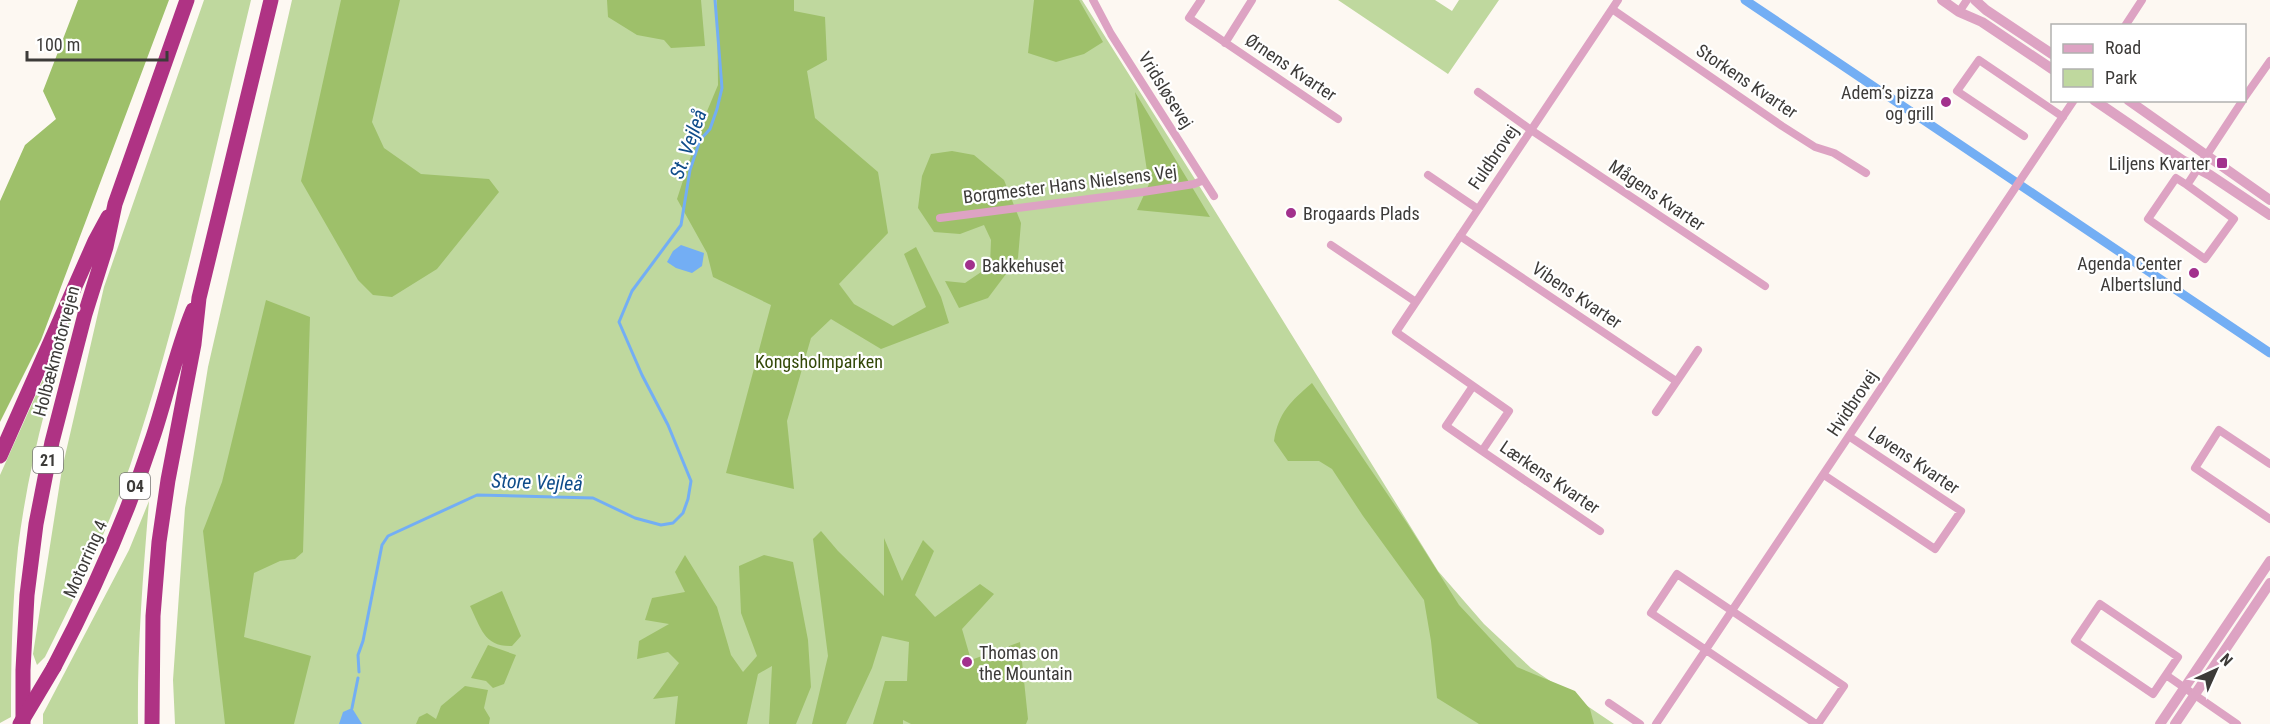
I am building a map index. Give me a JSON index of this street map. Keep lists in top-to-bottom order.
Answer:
{
  "streets": {
    "highway": [
      "Holbækmotorvejen",
      "21",
      "O4",
      "Motorring 4"
    ],
    "street": [
      "Ørnens Kvarter",
      "Storkens Kvarter",
      "Vridsløsevej",
      "Fuldbrovej",
      "Borgmester Hans Nielsens Vej",
      "Mågens Kvarter",
      "Vibens Kvarter",
      "Hvidbrovej",
      "Løvens Kvarter",
      "Lærkens Kvarter"
    ]
  },
  "crossings": [
    ["Storkens Kvarter", "Fuldbrovej"],
    ["Vridsløsevej", "Borgmester Hans Nielsens Vej"],
    ["Fuldbrovej", "Mågens Kvarter"],
    ["Fuldbrovej", "Vibens Kvarter"],
    ["Fuldbrovej", "Lærkens Kvarter"],
    ["Holbækmotorvejen", "Motorring 4"],
    ["Hvidbrovej", "Løvens Kvarter"]
  ],
  "water": ["St. Vejleå", "Store Vejleå"],
  "parks": ["Kongsholmparken"],
  "places": {
    "other": [
      "Adem’s pizza og grill",
      "Brogaards Plads",
      "Bakkehuset",
      "Agenda Center Albertslund",
      "Thomas on the Mountain"
    ],
    "transit": ["Liljens Kvarter"]
  },
  "legend": ["Road", "Park"],
  "scale_bar": "100 m",
  "north": "top right"
}
